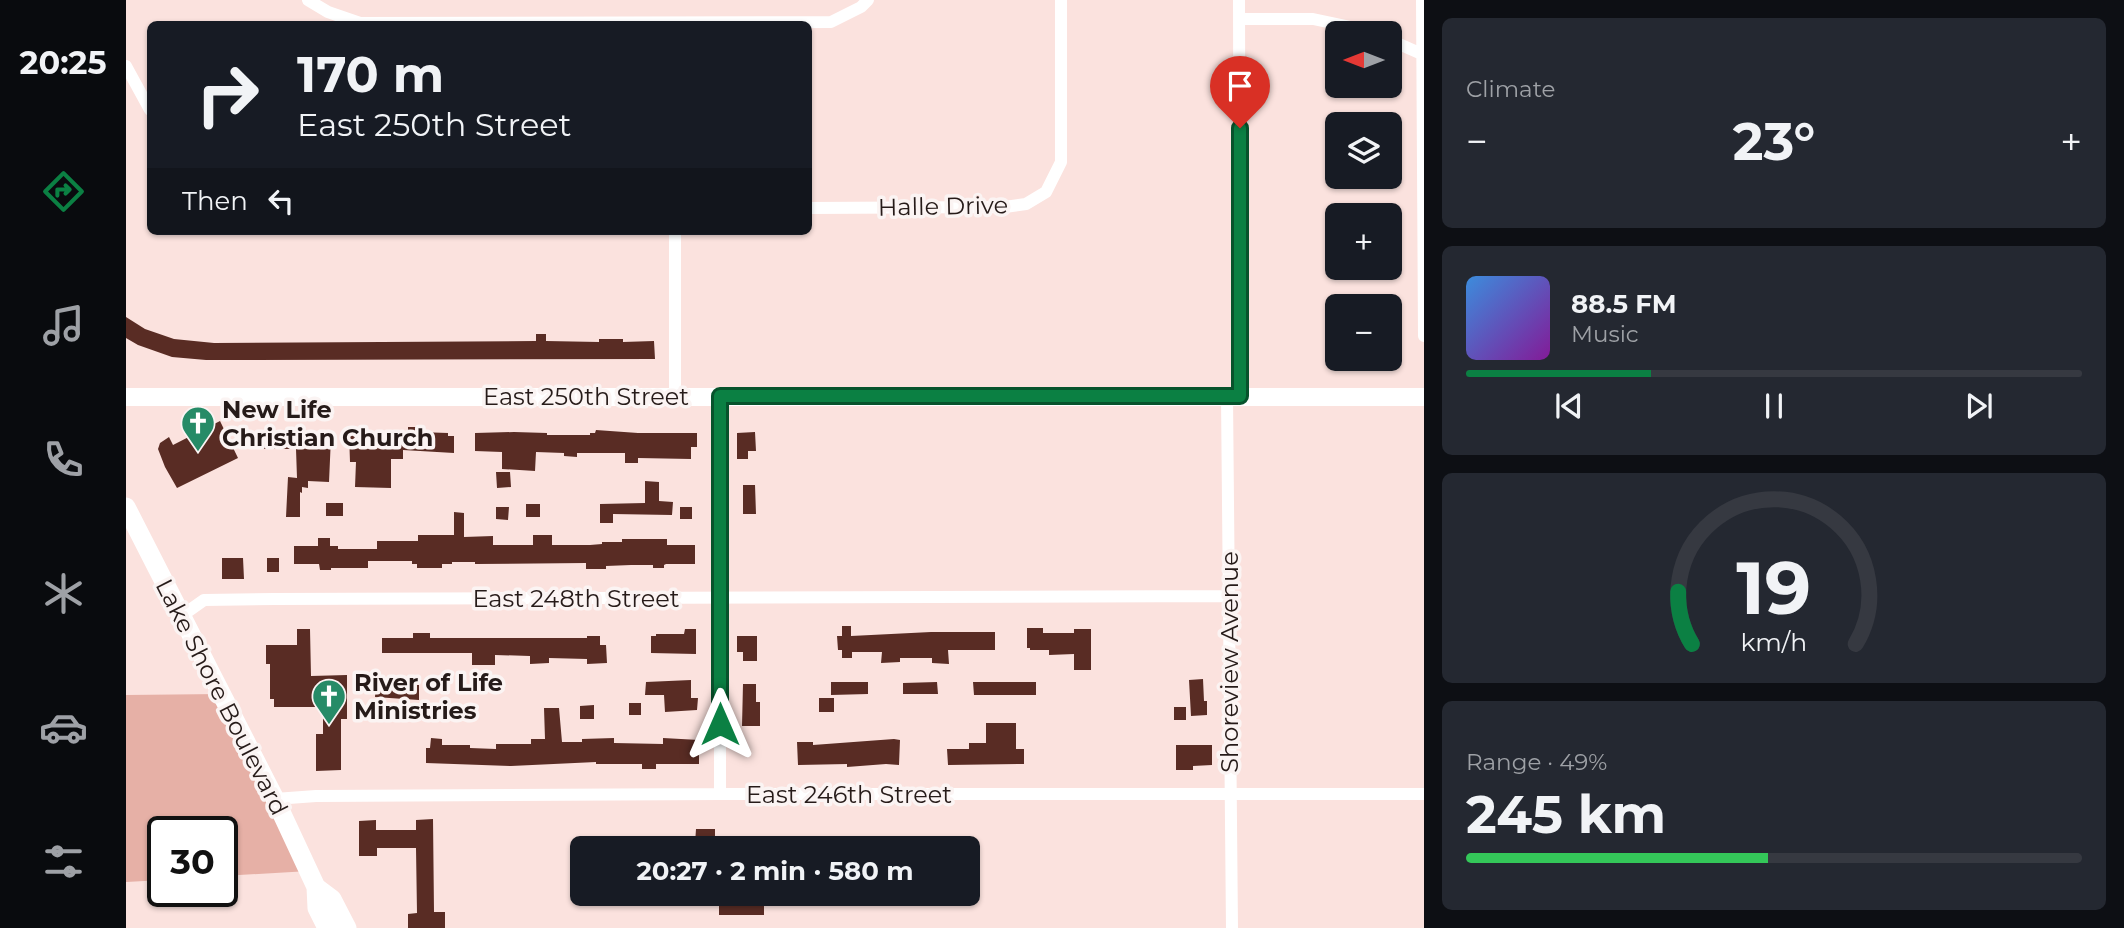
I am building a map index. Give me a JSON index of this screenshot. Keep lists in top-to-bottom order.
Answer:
{
  "streets": {
    "main road": ["Lake Shore Boulevard"],
    "street": [
      "Halle Drive",
      "East 250th Street",
      "East 248th Street",
      "Shoreview Avenue",
      "East 246th Street"
    ]
  },
  "crossings": [
    ["East 250th Street", "Shoreview Avenue"],
    ["East 248th Street", "Shoreview Avenue"],
    ["East 248th Street", "Lake Shore Boulevard"],
    ["Shoreview Avenue", "East 246th Street"],
    ["Lake Shore Boulevard", "East 246th Street"]
  ],
  "places": {
    "church": ["New Life Christian Church", "River of Life Ministries"]
  },
  "north": "left",
  "page": {
    "tabs": "20:25",
    "tile": [
      "Climate",
      ["Range · 49%", "245 km"]
    ],
    "map_buttons": ["+", "−"],
    "turn": ["170 m", "East 250th Street"],
    "heat": ["−", "23°", "+"],
    "then": "Then",
    "song": ["88.5 FM", "Music"],
    "limit": "30",
    "trip": "20:27 · 2 min · 580 m",
    "gauge": ["19", "km/h"]
  }
}
